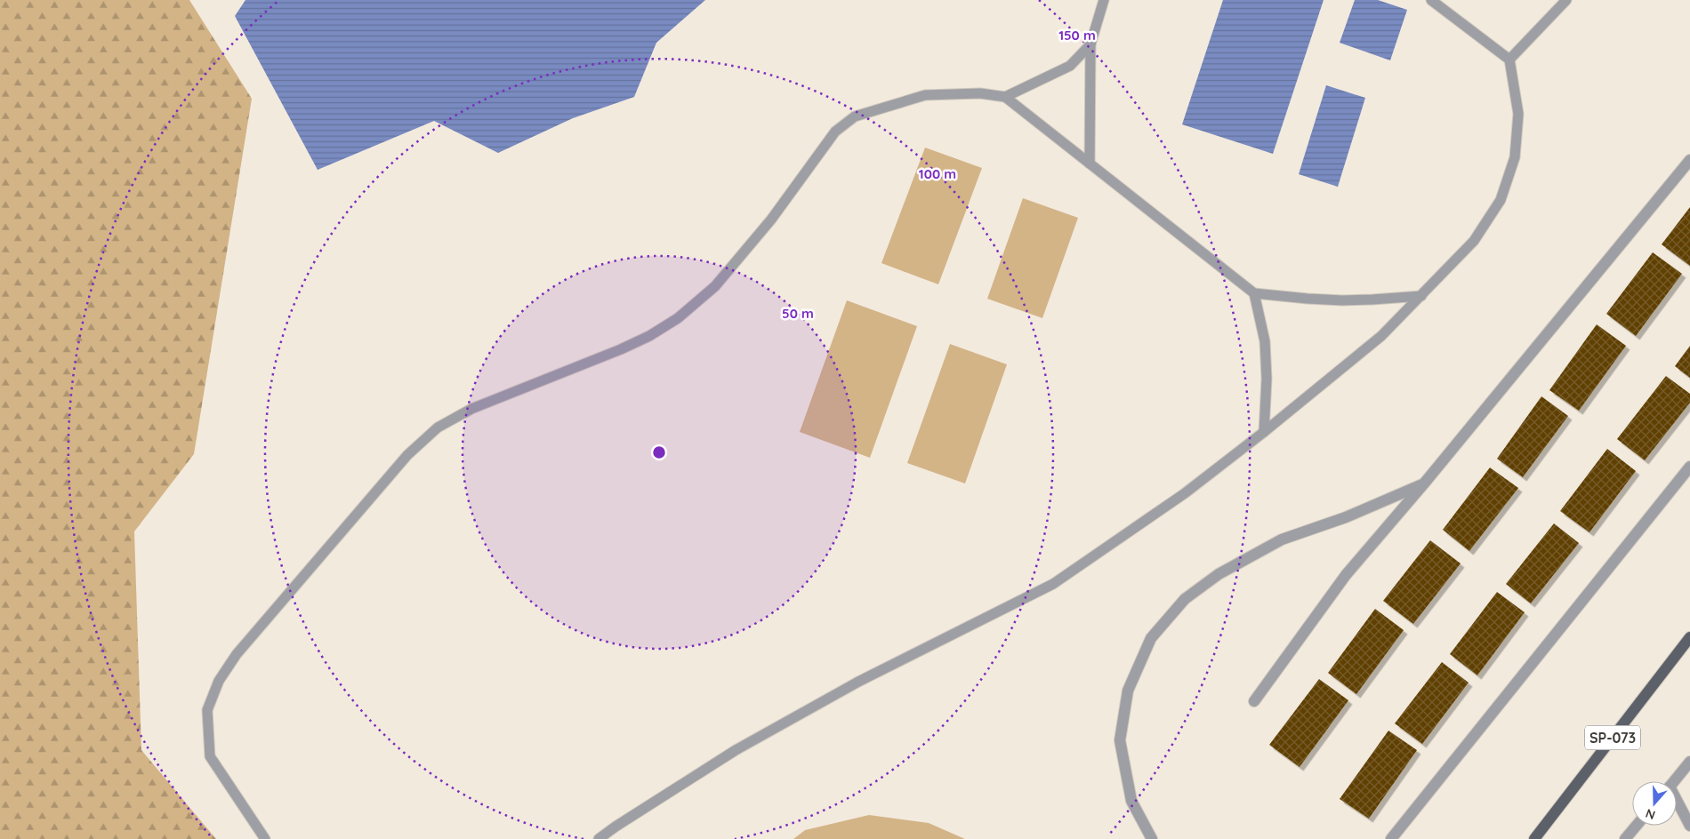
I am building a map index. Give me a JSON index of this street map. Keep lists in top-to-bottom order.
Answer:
{
  "streets": {
    "main road": ["SP-073"]
  },
  "north": "bottom",
  "rings": ["150 m", "100 m", "50 m"]
}
